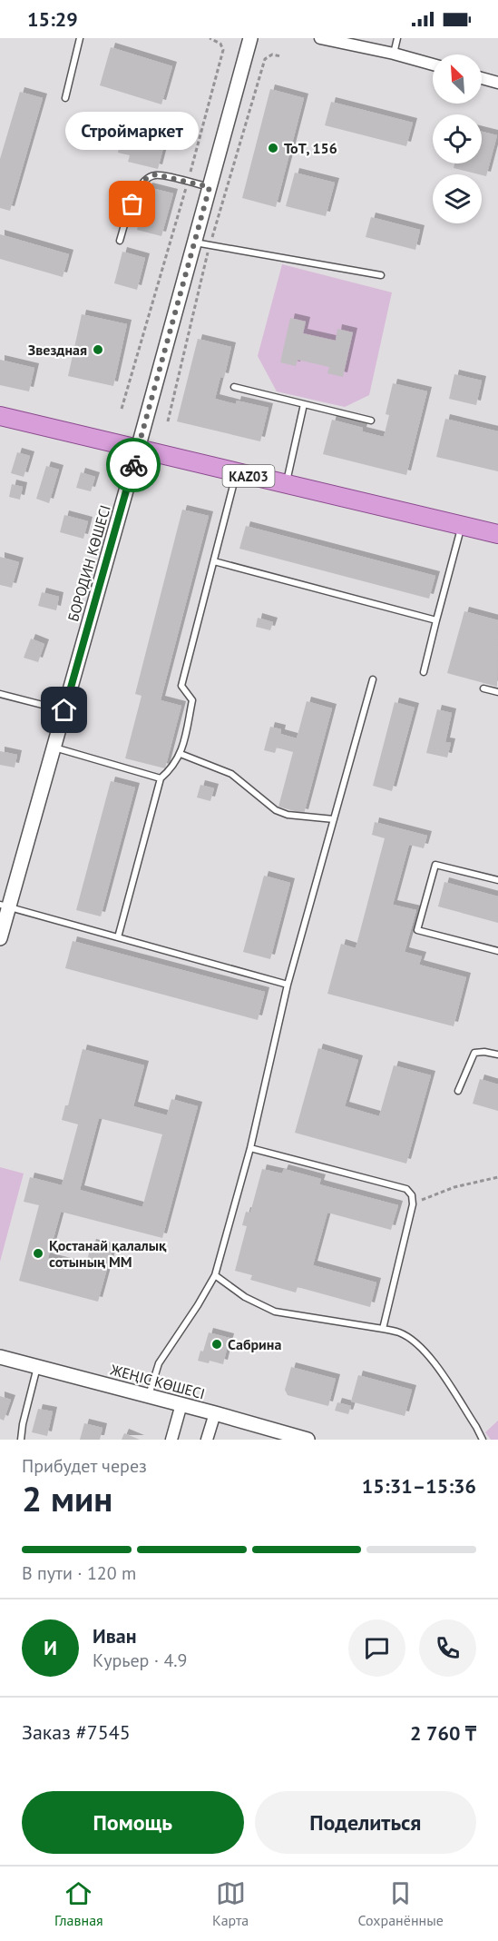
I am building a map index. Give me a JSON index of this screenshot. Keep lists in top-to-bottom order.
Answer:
{
  "streets": {
    "main road": ["KАZ03"],
    "street": ["БОРОДИН КӨШЕСІ", "ЖЕҢІС КӨШЕСІ"]
  },
  "crossings": [
    ["KАZ03", "БОРОДИН КӨШЕСІ"]
  ],
  "places": [
    "ТоТ, 156",
    "Строймаркет",
    "Звездная",
    "Қостанай қалалық сотының ММ",
    "Сабрина"
  ],
  "north": "top left",
  "page": {
    "status": "15:29",
    "bubble": "Строймаркет",
    "heading": ["2 мин", "Прибудет через", "15:31–15:36"],
    "panel": [
      "Иван",
      "Курьер · 4.9",
      "Заказ #7545",
      "2 760 ₸"
    ],
    "bar": "В пути · 120 m",
    "round": "И",
    "buttons": ["Помощь", "Поделиться"],
    "tabs": ["Главная", "Карта", "Сохранённые"]
  }
}
